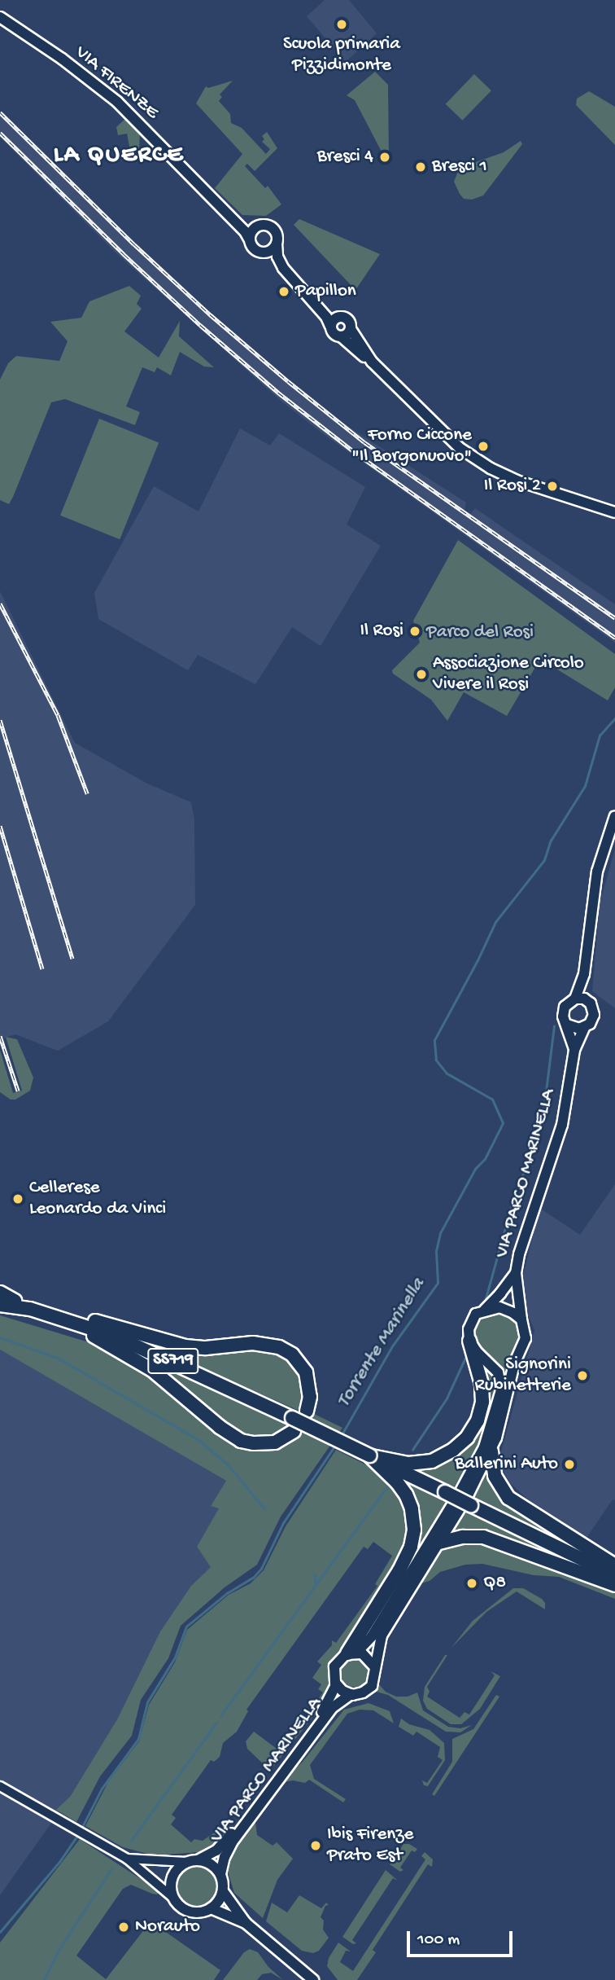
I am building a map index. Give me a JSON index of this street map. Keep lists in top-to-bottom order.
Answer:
{
  "streets": {
    "highway": ["SS719"],
    "main road": ["VIA FIRENZE", "VIA PARCO MARINELLA"]
  },
  "crossings": [
    ["VIA PARCO MARINELLA", "SS719"]
  ],
  "districts": ["LA QUERCE"],
  "water": ["Torrente Marinella"],
  "parks": ["Parco del Rosi"],
  "places": [
    "Scuola primaria Pizzidimonte",
    "Bresci 4",
    "Bresci 1",
    "Papillon",
    "Forno Ciccone \"Il Borgonuovo\"",
    "Il Rosi 2",
    "Il Rosi",
    "Associazione Circolo Vivere il Rosi",
    "Cellerese Leonardo da Vinci",
    "Signorini Rubinetterie",
    "Ballerini Auto",
    "Q8",
    "Ibis Firenze Prato Est",
    "Norauto"
  ],
  "scale_bar": "100 m"
}
